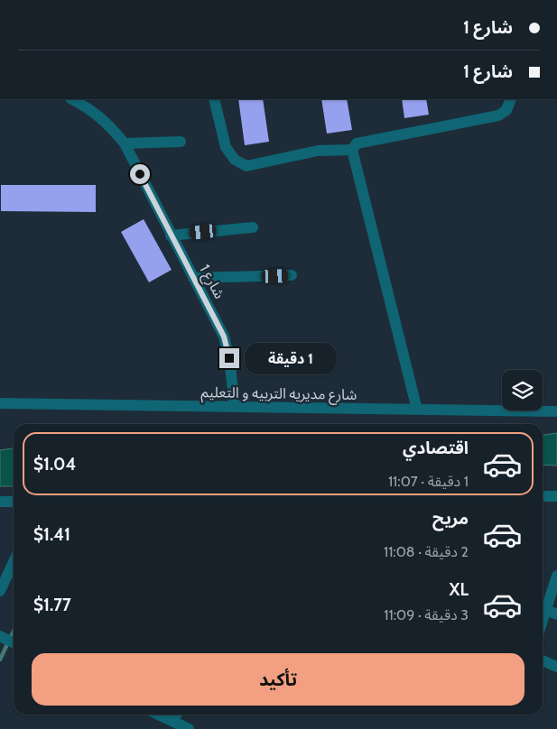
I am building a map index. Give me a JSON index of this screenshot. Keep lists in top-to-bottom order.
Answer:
{
  "streets": {
    "street": ["شارع 1", "شارع مديريه التربيه و التعليم"]
  },
  "crossings": [
    ["شارع 1", "شارع مديريه التربيه و التعليم"]
  ],
  "page": {
    "banner": ["شارع 1", "شارع 1"],
    "bubble": "1 دقيقة",
    "list": [
      {
        "name": "اقتصادي",
        "note": "1 دقيقة · 11:07",
        "value": "$1.04"
      },
      {
        "name": "مريح",
        "note": "2 دقيقة · 11:08",
        "value": "$1.41"
      },
      {
        "name": "XL",
        "note": "3 دقيقة · 11:09",
        "value": "$1.77"
      }
    ],
    "buttons": "تأكيد"
  }
}
